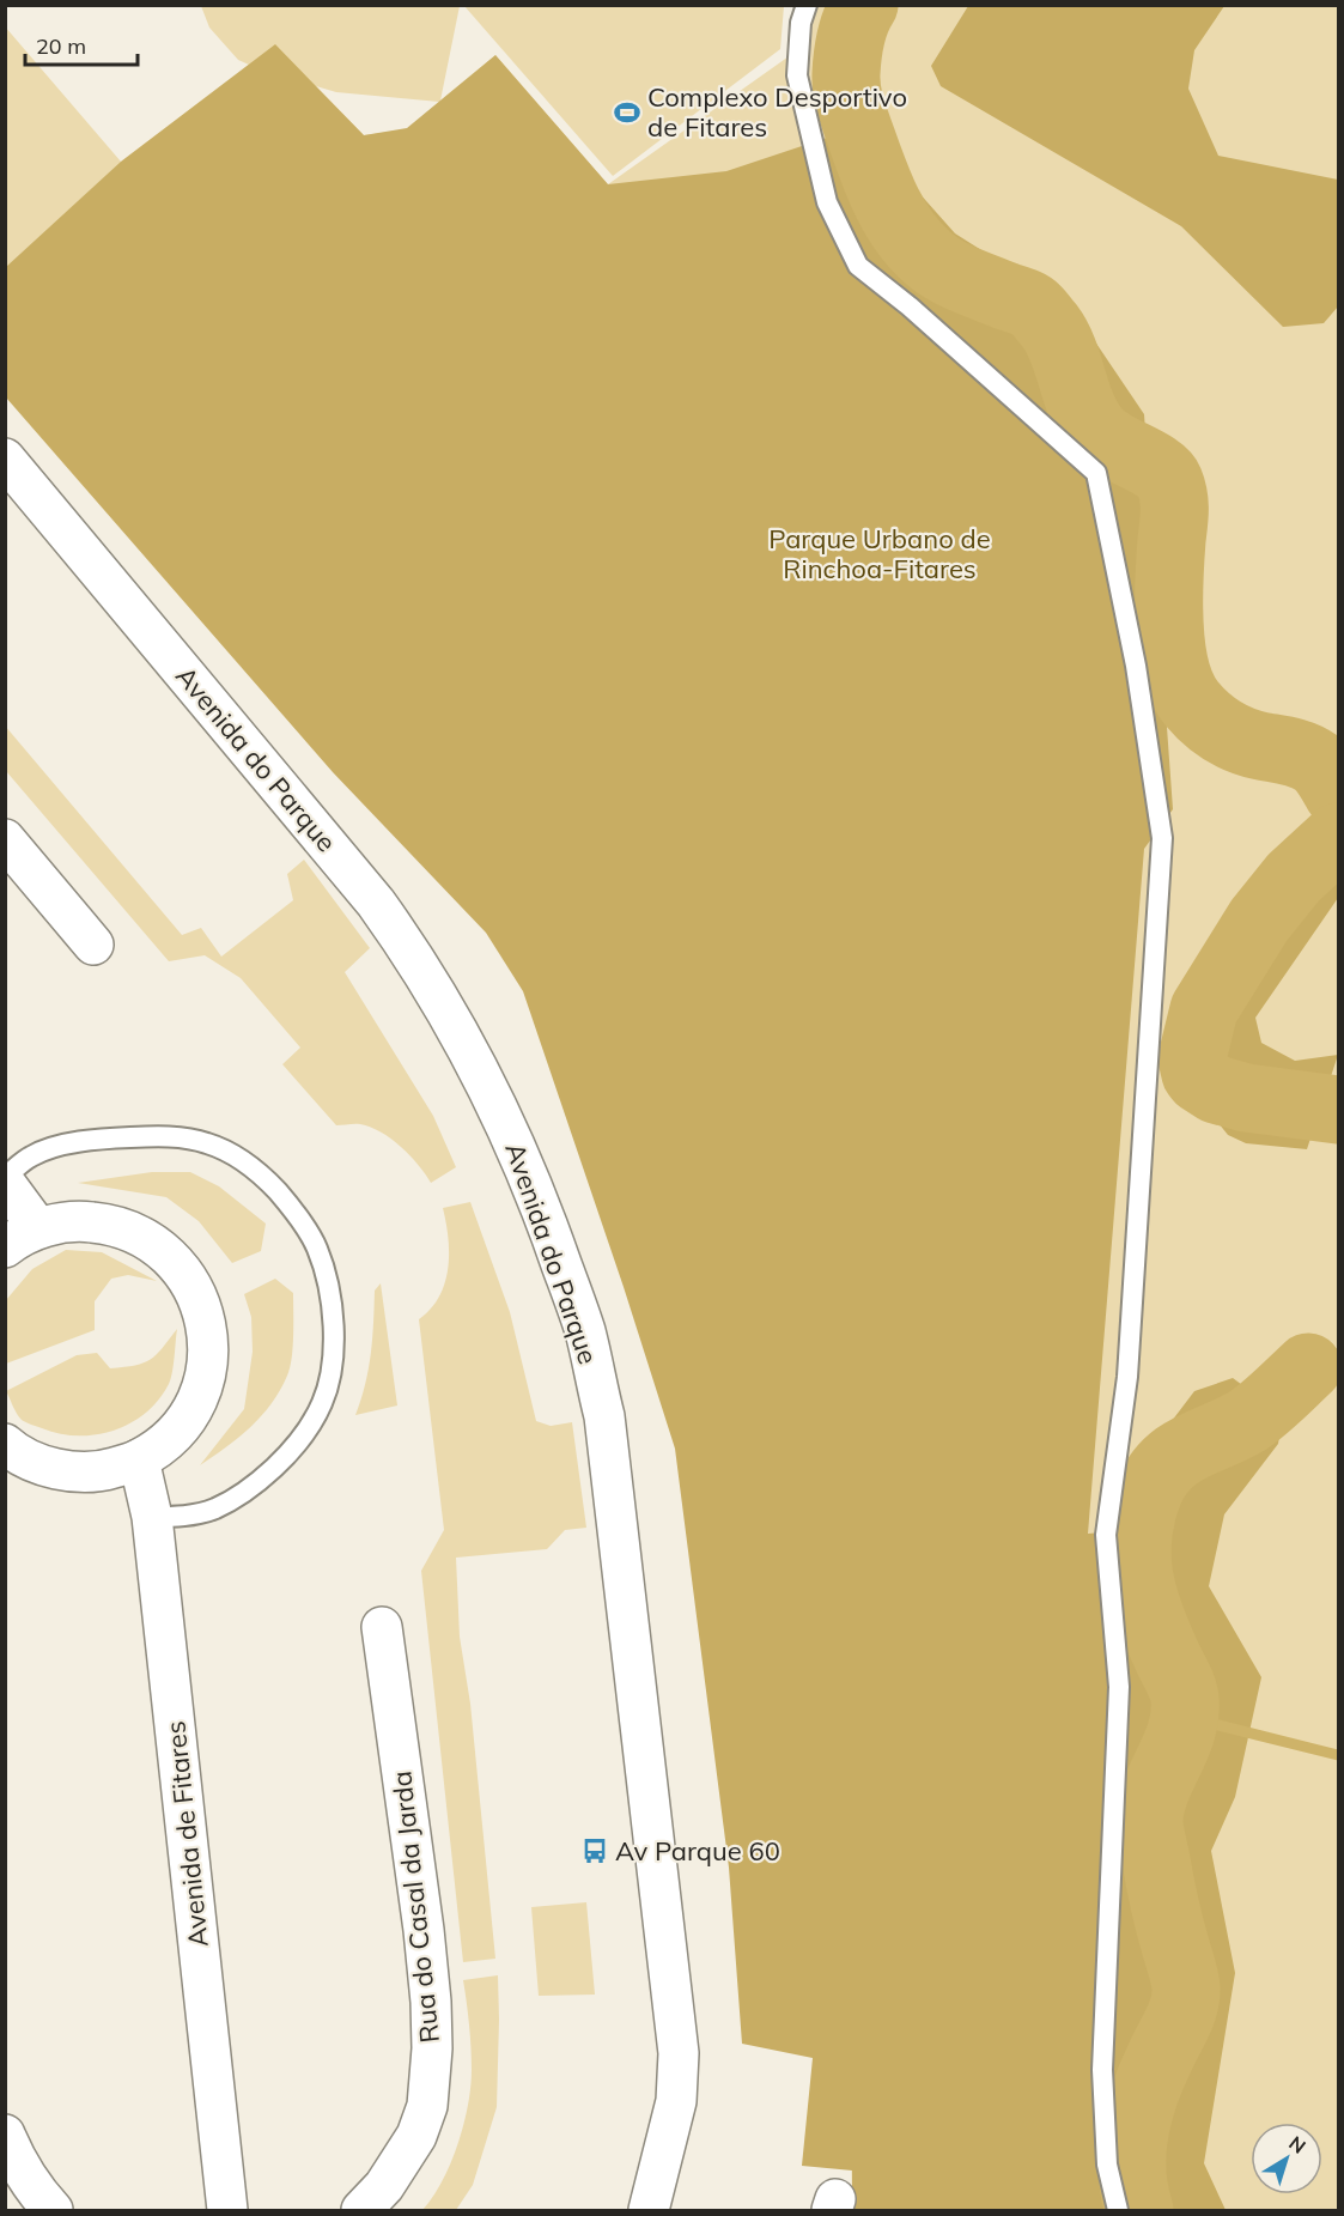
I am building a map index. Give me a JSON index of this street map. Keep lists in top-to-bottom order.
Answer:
{
  "streets": {
    "street": ["Avenida do Parque", "Avenida de Fitares", "Rua do Casal da Jarda"]
  },
  "parks": ["Parque Urbano de Rinchoa-Fitares"],
  "places": {
    "sports": ["Complexo Desportivo de Fitares"],
    "bus stop": ["Av Parque 60"]
  },
  "scale_bar": "20 m",
  "north": "top right"
}
